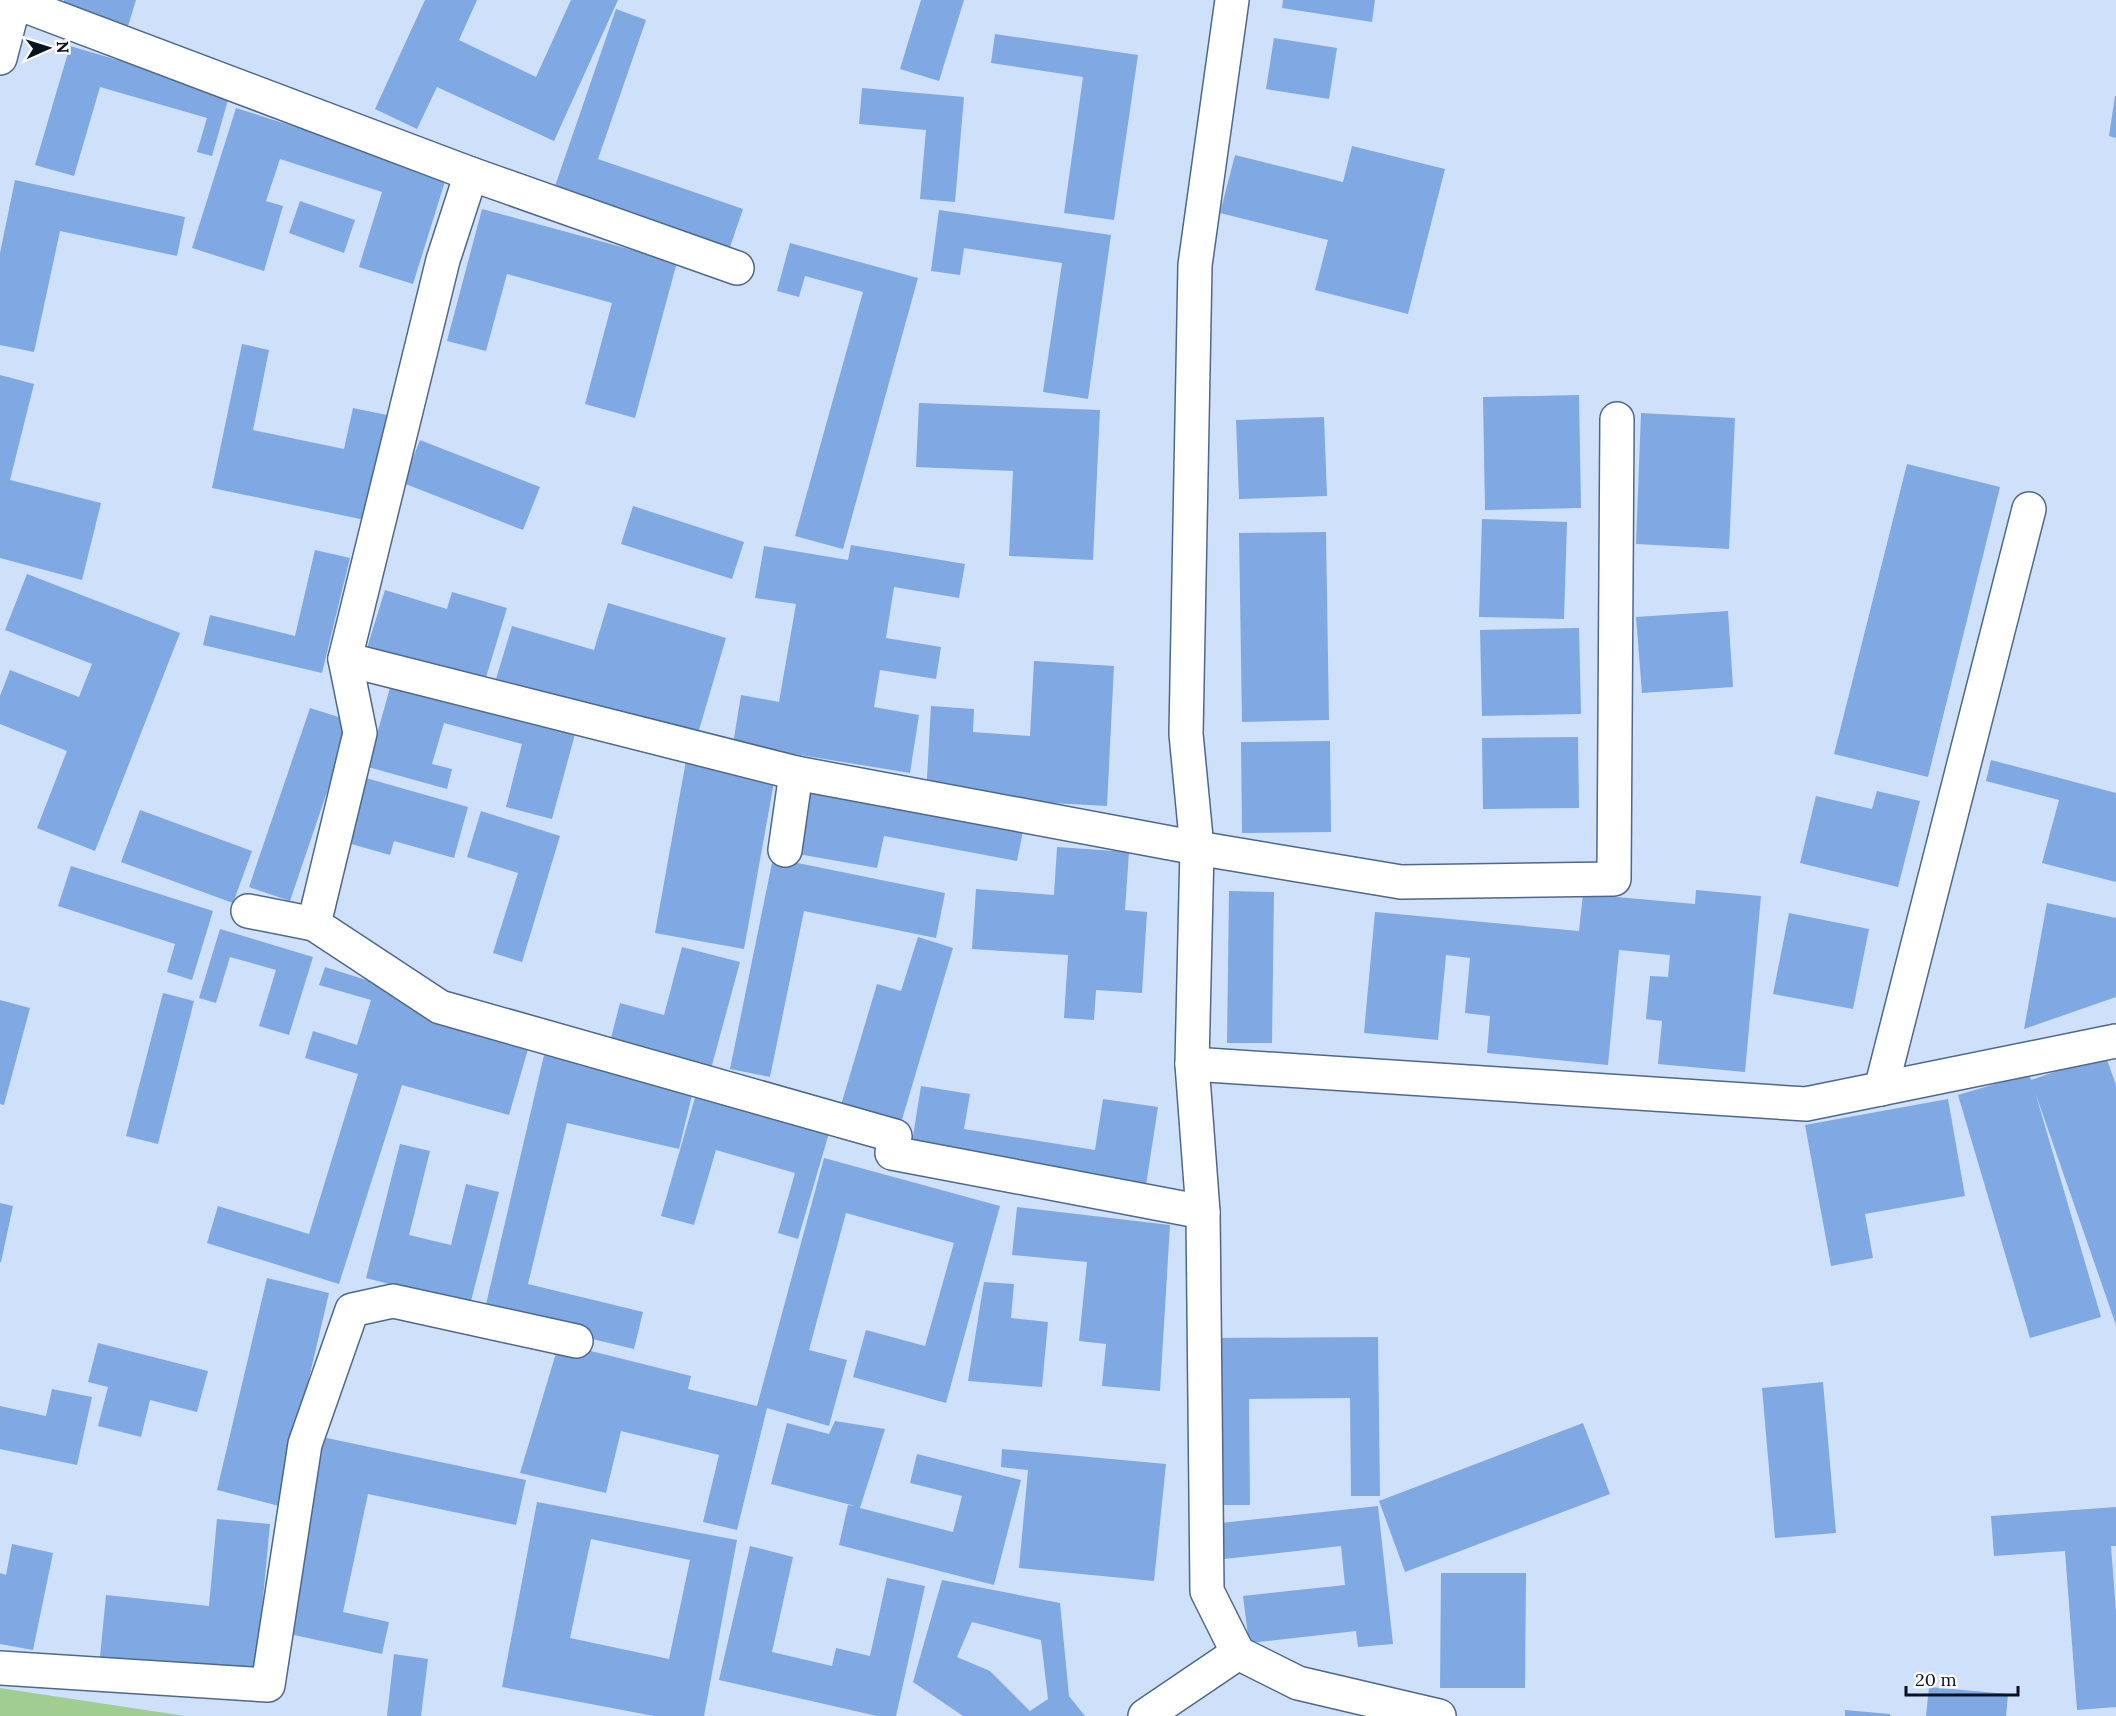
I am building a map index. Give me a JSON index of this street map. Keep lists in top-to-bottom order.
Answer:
{
  "scale_bar": "20 m",
  "north": "right"
}
